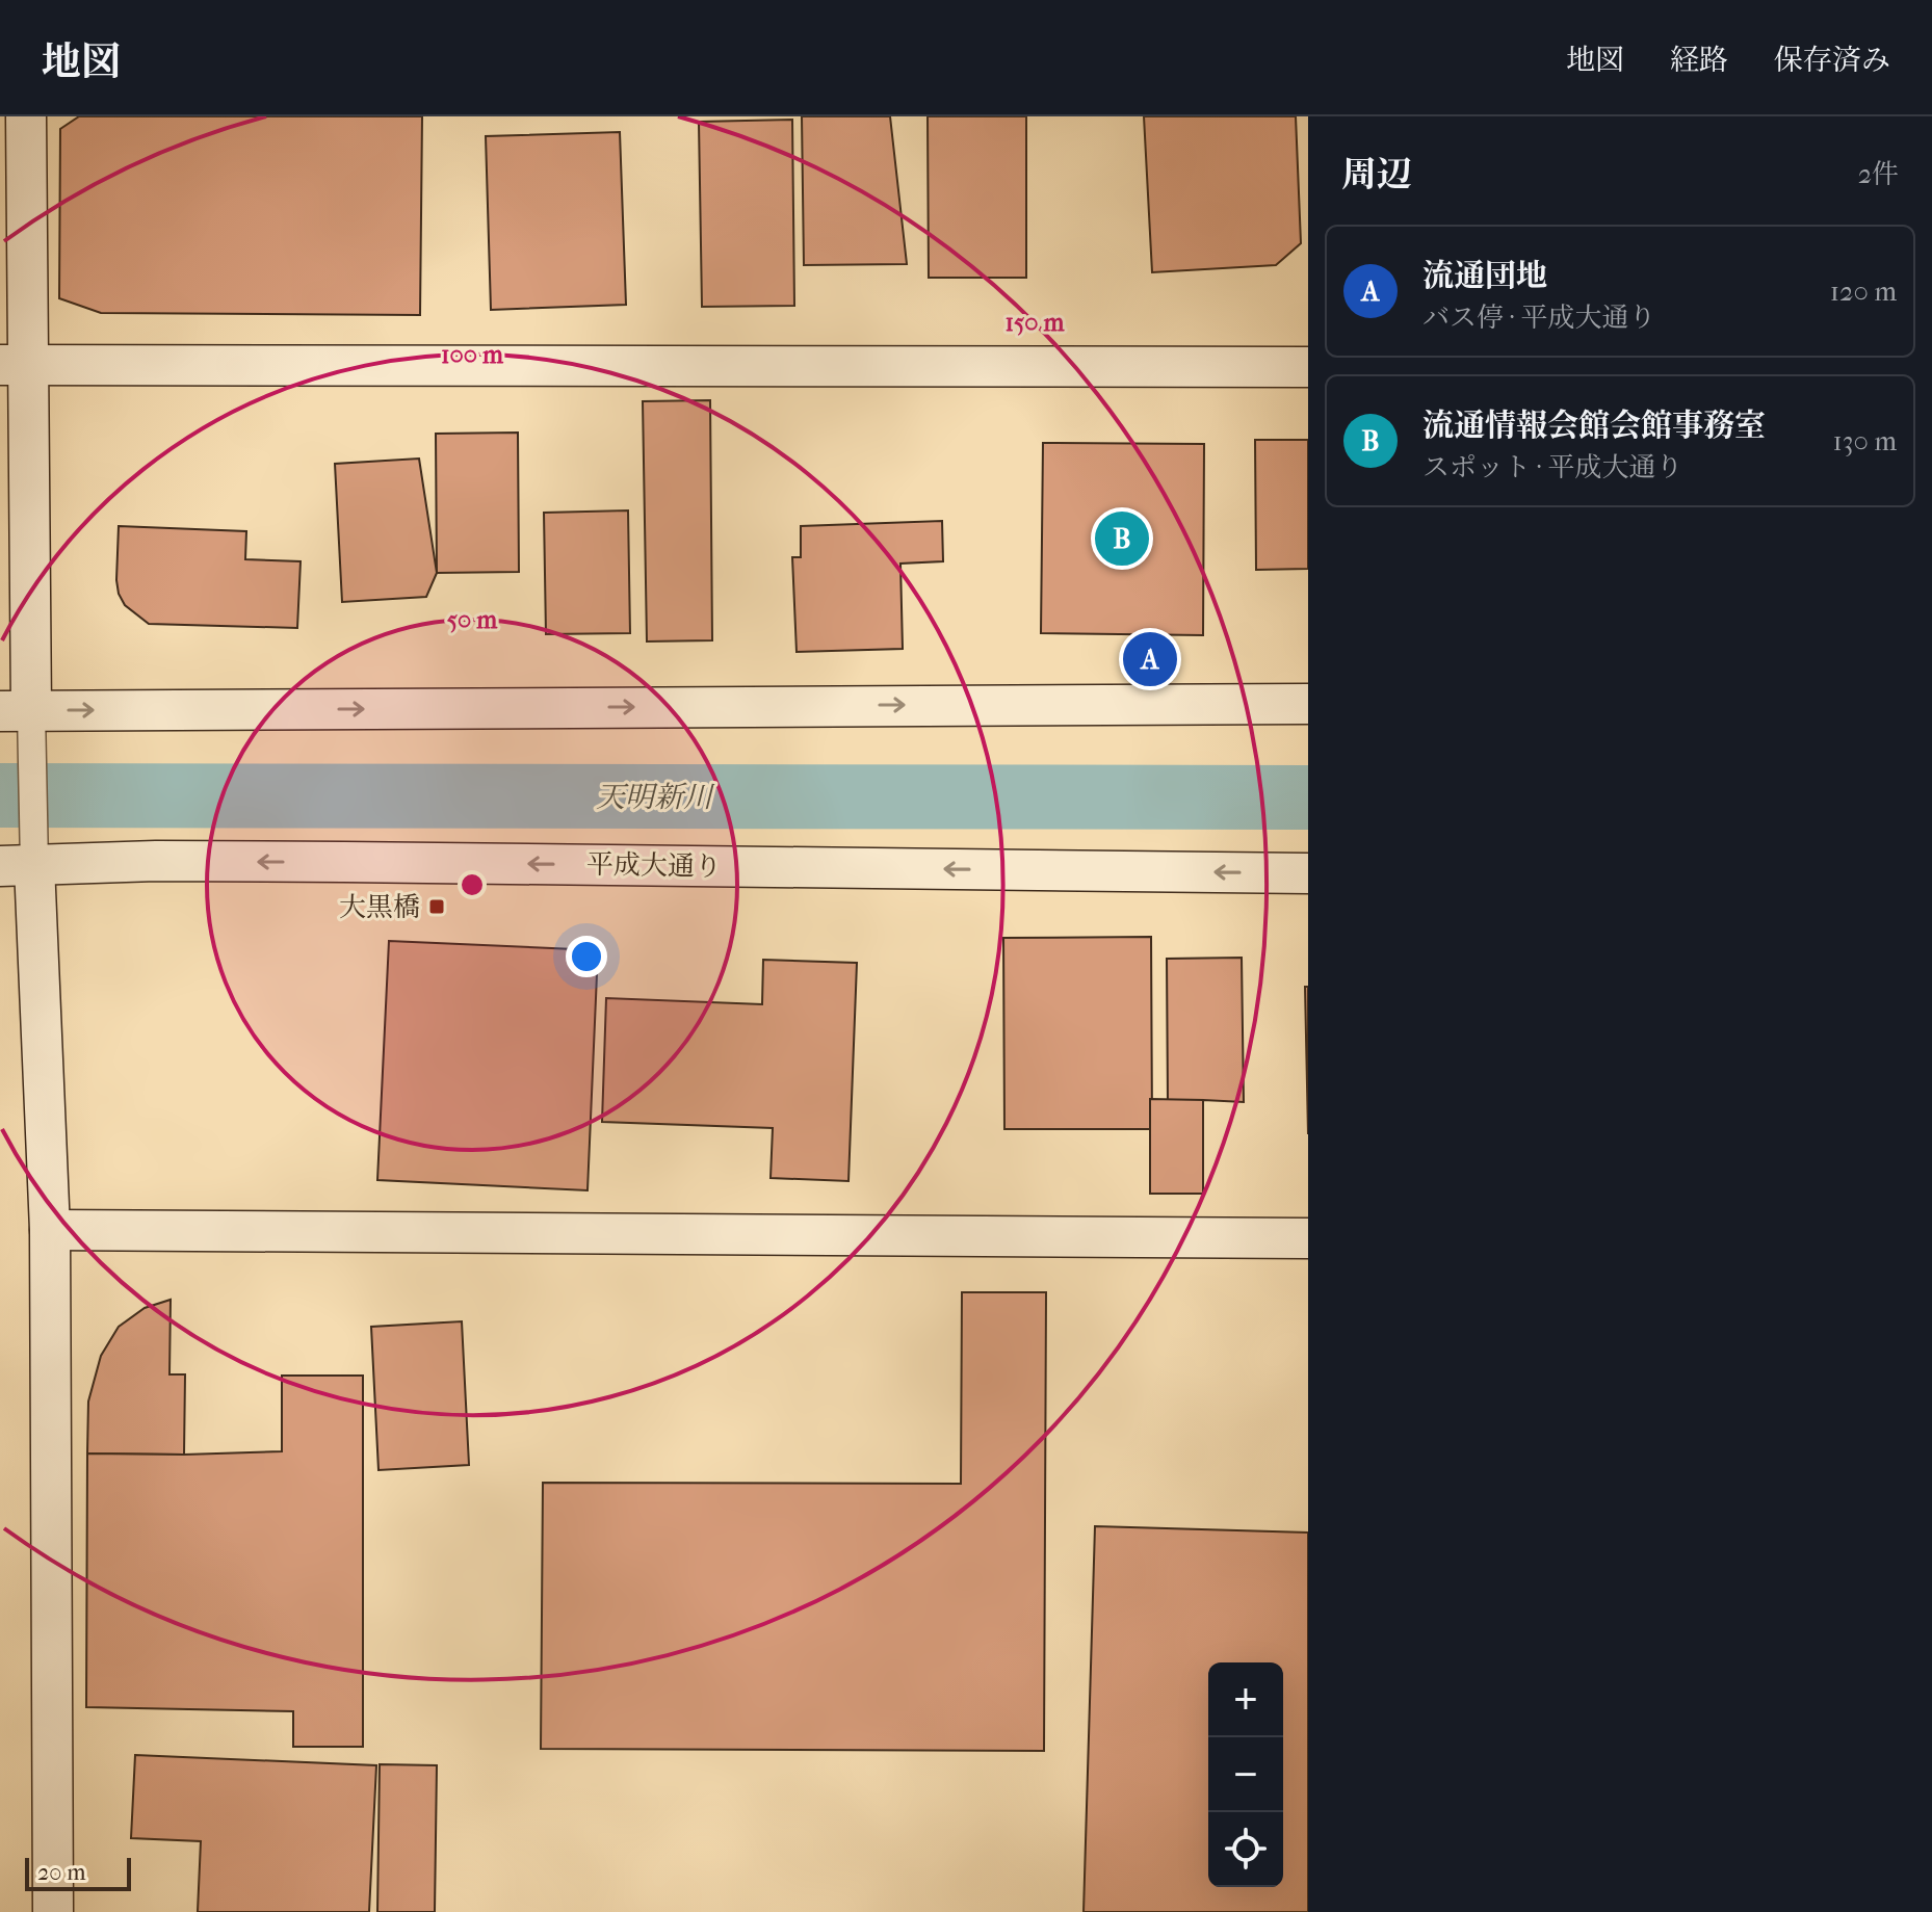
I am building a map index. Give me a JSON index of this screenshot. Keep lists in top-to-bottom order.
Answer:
{
  "streets": {
    "street": ["平成大通り"]
  },
  "water": ["天明新川"],
  "places": {
    "transit": ["大黒橋"]
  },
  "scale_bar": "20 m",
  "page": {
    "header": "地図",
    "nav": ["地図", "経路", "保存済み"],
    "heading": ["周辺", "2件"],
    "list": [
      {
        "mark": "A",
        "name": "流通団地",
        "note": "バス停 · 平成大通り",
        "value": "120 m"
      },
      {
        "mark": "B",
        "name": "流通情報会館会館事務室",
        "note": "スポット · 平成大通り",
        "value": "130 m"
      }
    ],
    "pins": ["B", "A"],
    "map_buttons": ["+", "−"],
    "scale": "20 m"
  },
  "rings": ["150 m", "100 m", "50 m"]
}
